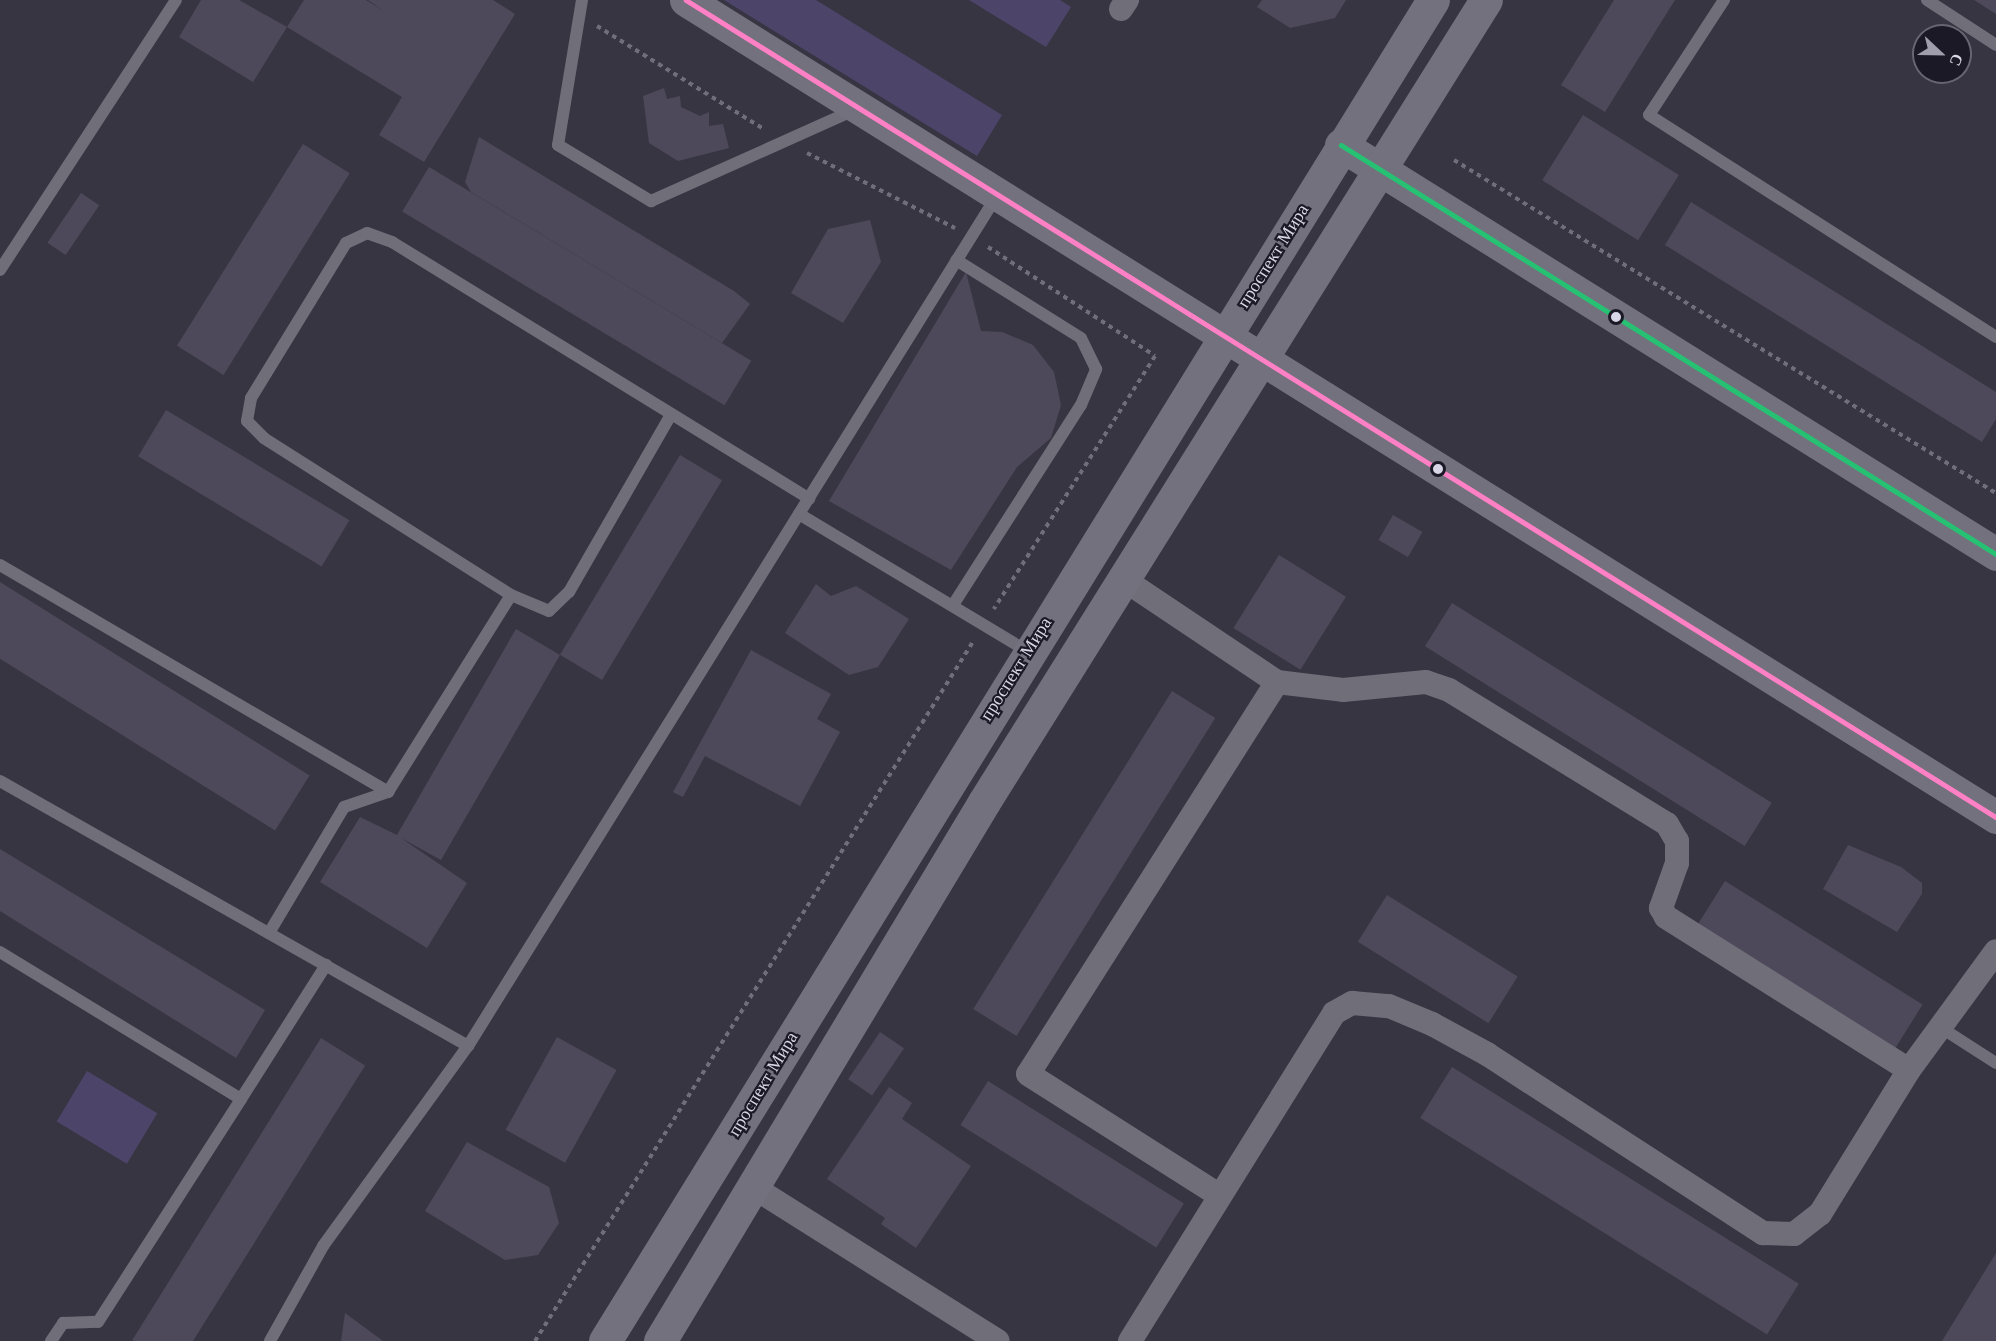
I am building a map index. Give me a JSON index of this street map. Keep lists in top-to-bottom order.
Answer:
{
  "streets": {
    "main road": ["проспект Мира"]
  },
  "north": "right"
}
